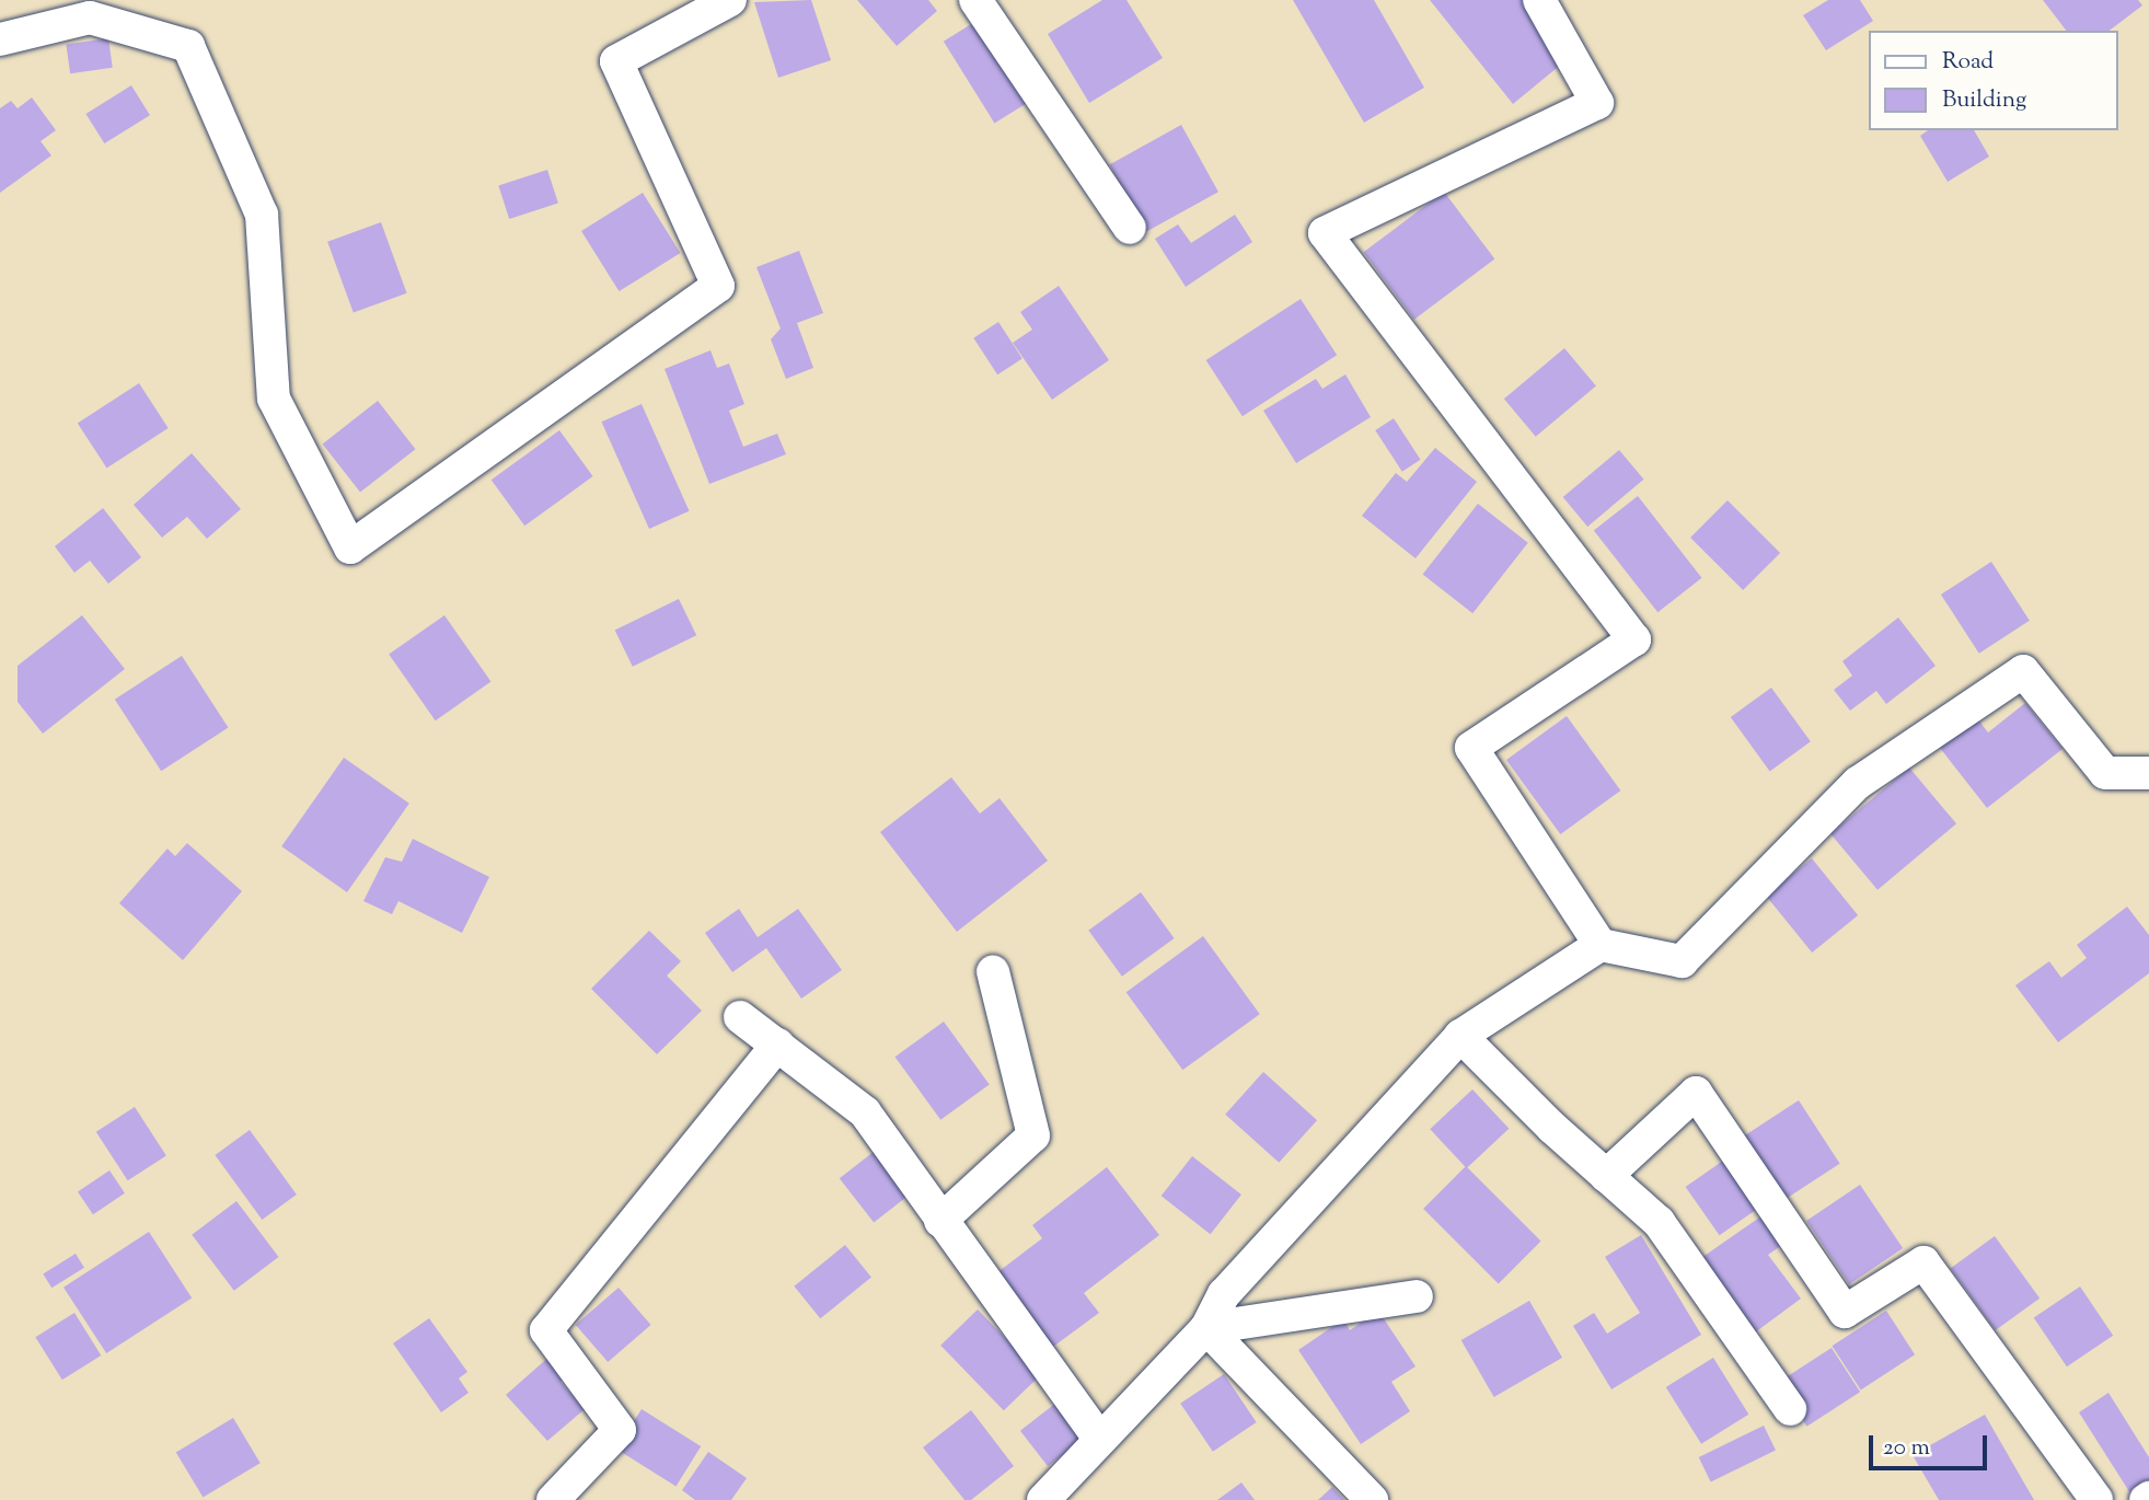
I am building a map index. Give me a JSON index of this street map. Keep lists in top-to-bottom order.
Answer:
{
  "legend": ["Road", "Building"],
  "scale_bar": "20 m"
}
